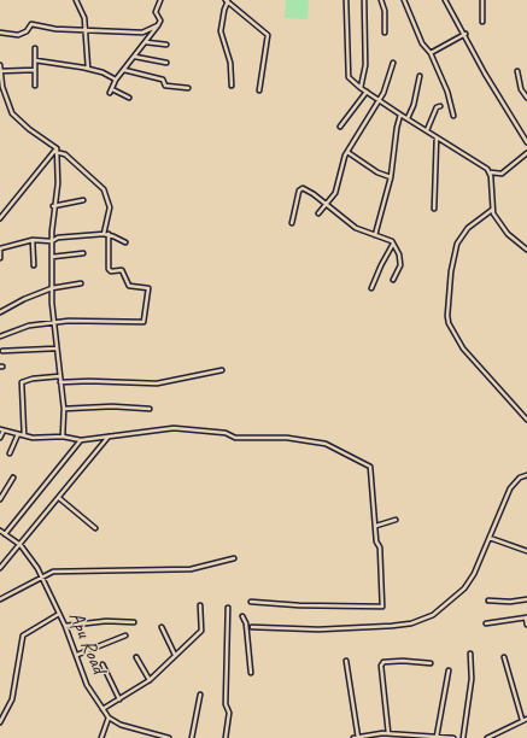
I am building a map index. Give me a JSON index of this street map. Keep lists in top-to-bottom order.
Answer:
{
  "streets": {
    "street": ["Apu Road"]
  }
}
